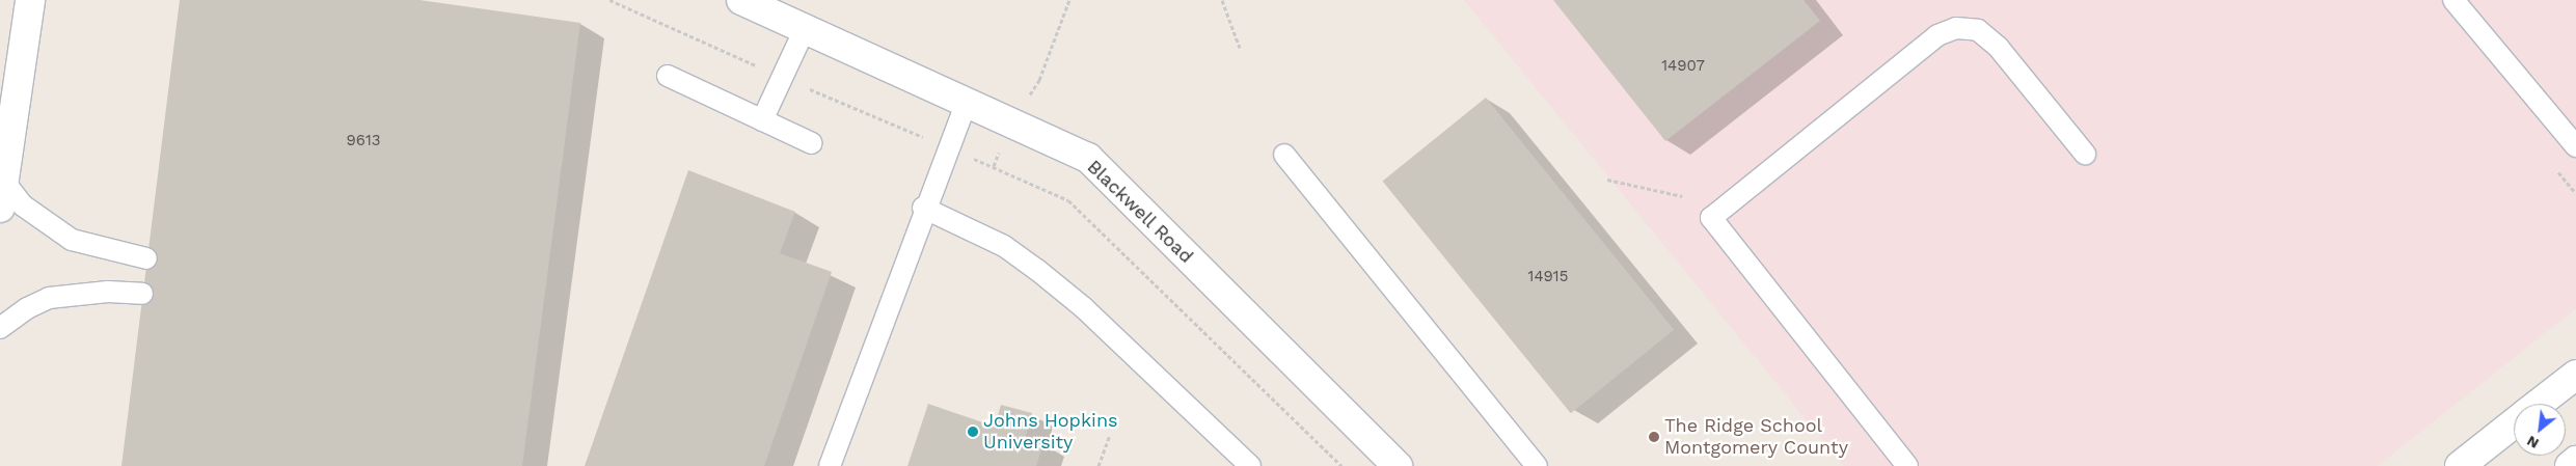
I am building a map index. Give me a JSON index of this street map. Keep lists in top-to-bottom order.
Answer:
{
  "streets": {
    "street": ["Blackwell Road"]
  },
  "places": ["Johns Hopkins University", "The Ridge School Montgomery County"],
  "house_numbers": ["14907", "9613", "14915"],
  "north": "bottom left"
}
